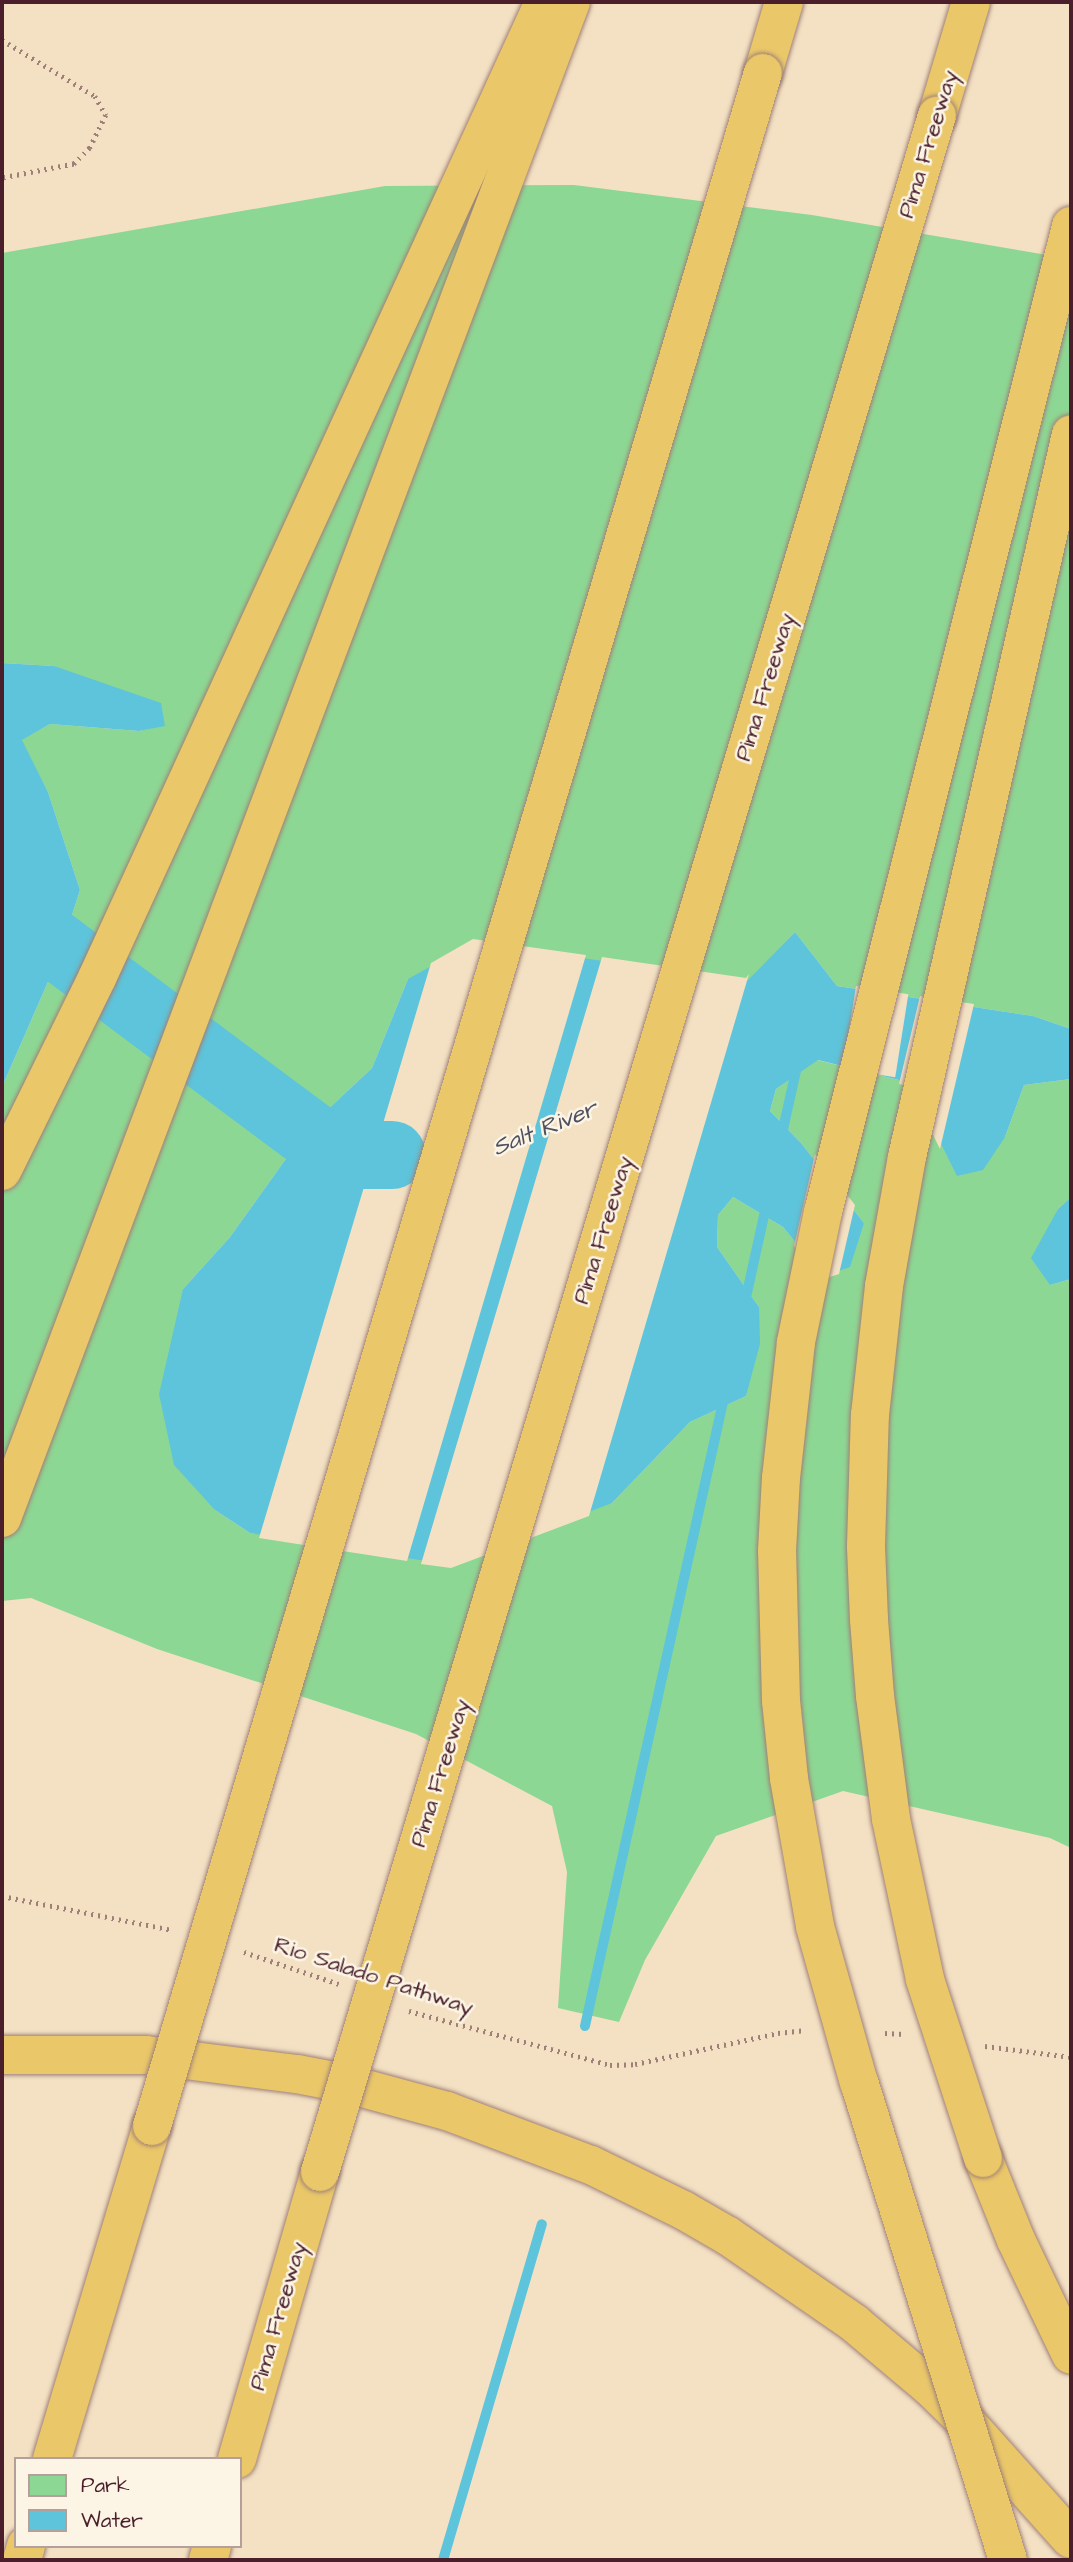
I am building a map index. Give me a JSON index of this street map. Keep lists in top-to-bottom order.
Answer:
{
  "streets": {
    "highway": ["Pima Freeway"],
    "path": ["Rio Salado Pathway"]
  },
  "water": ["Salt River"],
  "legend": ["Park", "Water"]
}
